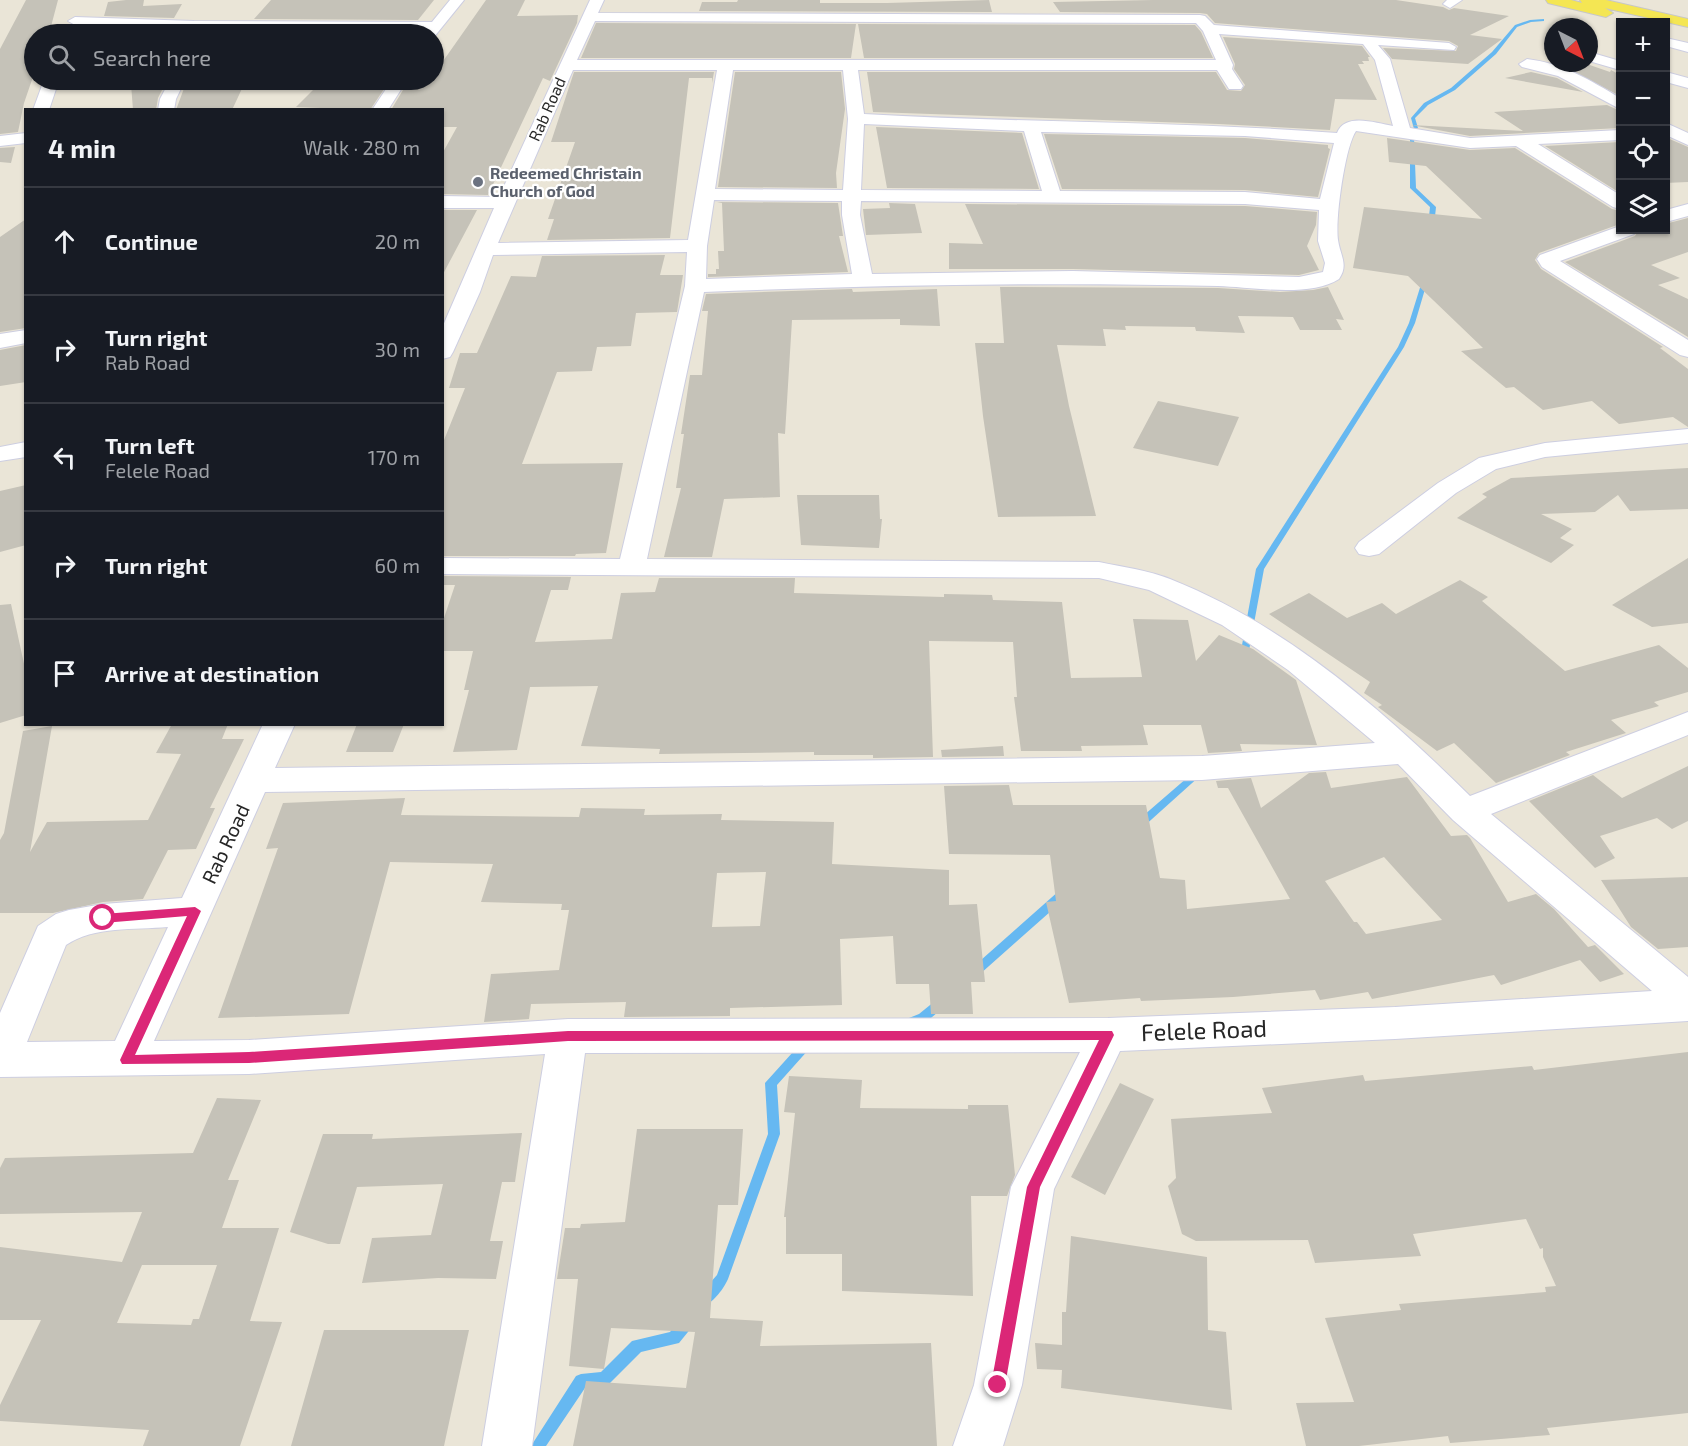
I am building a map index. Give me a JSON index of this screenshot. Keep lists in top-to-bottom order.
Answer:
{
  "streets": {
    "street": ["Rab Road", "Felele Road"]
  },
  "crossings": [
    ["Rab Road", "Felele Road"]
  ],
  "places": ["Redeemed Christain Church of God"],
  "north": "bottom right",
  "page": {
    "map_buttons": ["+", "−"],
    "search": "Search here",
    "heading": ["4 min", "Walk · 280 m"],
    "list": [
      ["Continue", "20 m"],
      ["Turn right", "Rab Road", "30 m"],
      ["Turn left", "Felele Road", "170 m"],
      ["Turn right", "60 m"],
      "Arrive at destination"
    ]
  }
}
